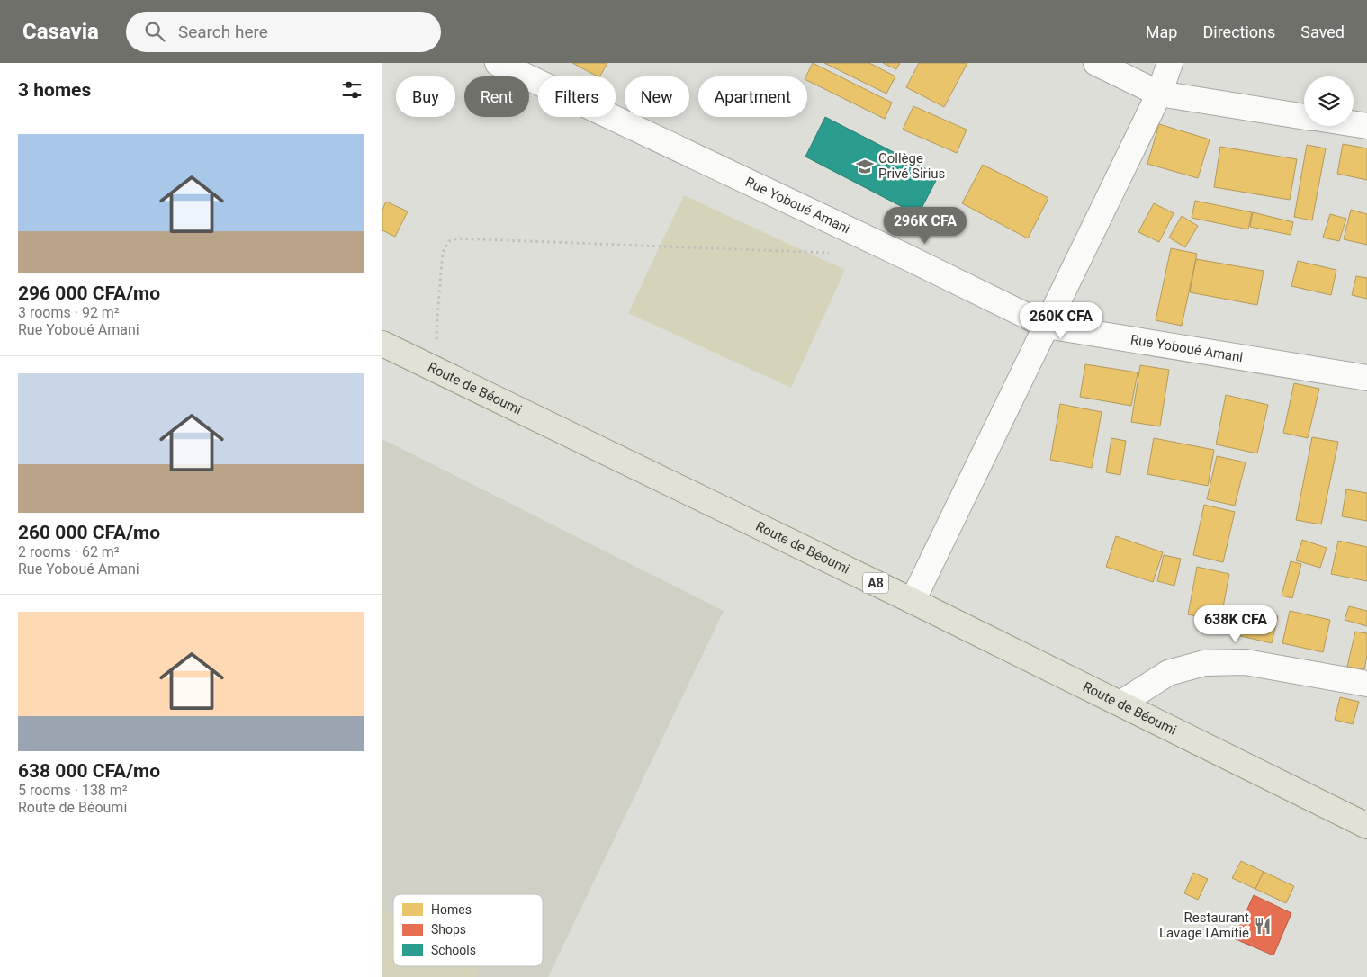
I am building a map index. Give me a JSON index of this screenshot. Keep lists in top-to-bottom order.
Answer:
{
  "streets": {
    "main road": ["Route de Béoumi", "A8"],
    "street": ["Rue Yoboué Amani"]
  },
  "places": {
    "school or university": ["Collège Privé Sirius"],
    "restaurant": ["Restaurant Lavage l'Amitié"]
  },
  "legend": ["Homes", "Shops", "Schools"],
  "page": {
    "header": "Casavia",
    "search": "Search here",
    "nav": ["Map", "Directions", "Saved"],
    "heading": "3 homes",
    "chip": [
      "Buy",
      "Rent",
      "Filters",
      "New",
      "Apartment"
    ],
    "list": [
      {
        "name": "296 000 CFA/mo",
        "note": "3 rooms · 92 m² · Rue Yoboué Amani"
      },
      {
        "name": "260 000 CFA/mo",
        "note": "2 rooms · 62 m² · Rue Yoboué Amani"
      },
      {
        "name": "638 000 CFA/mo",
        "note": "5 rooms · 138 m² · Route de Béoumi"
      }
    ],
    "price": ["296K CFA", "260K CFA", "638K CFA"]
  }
}
